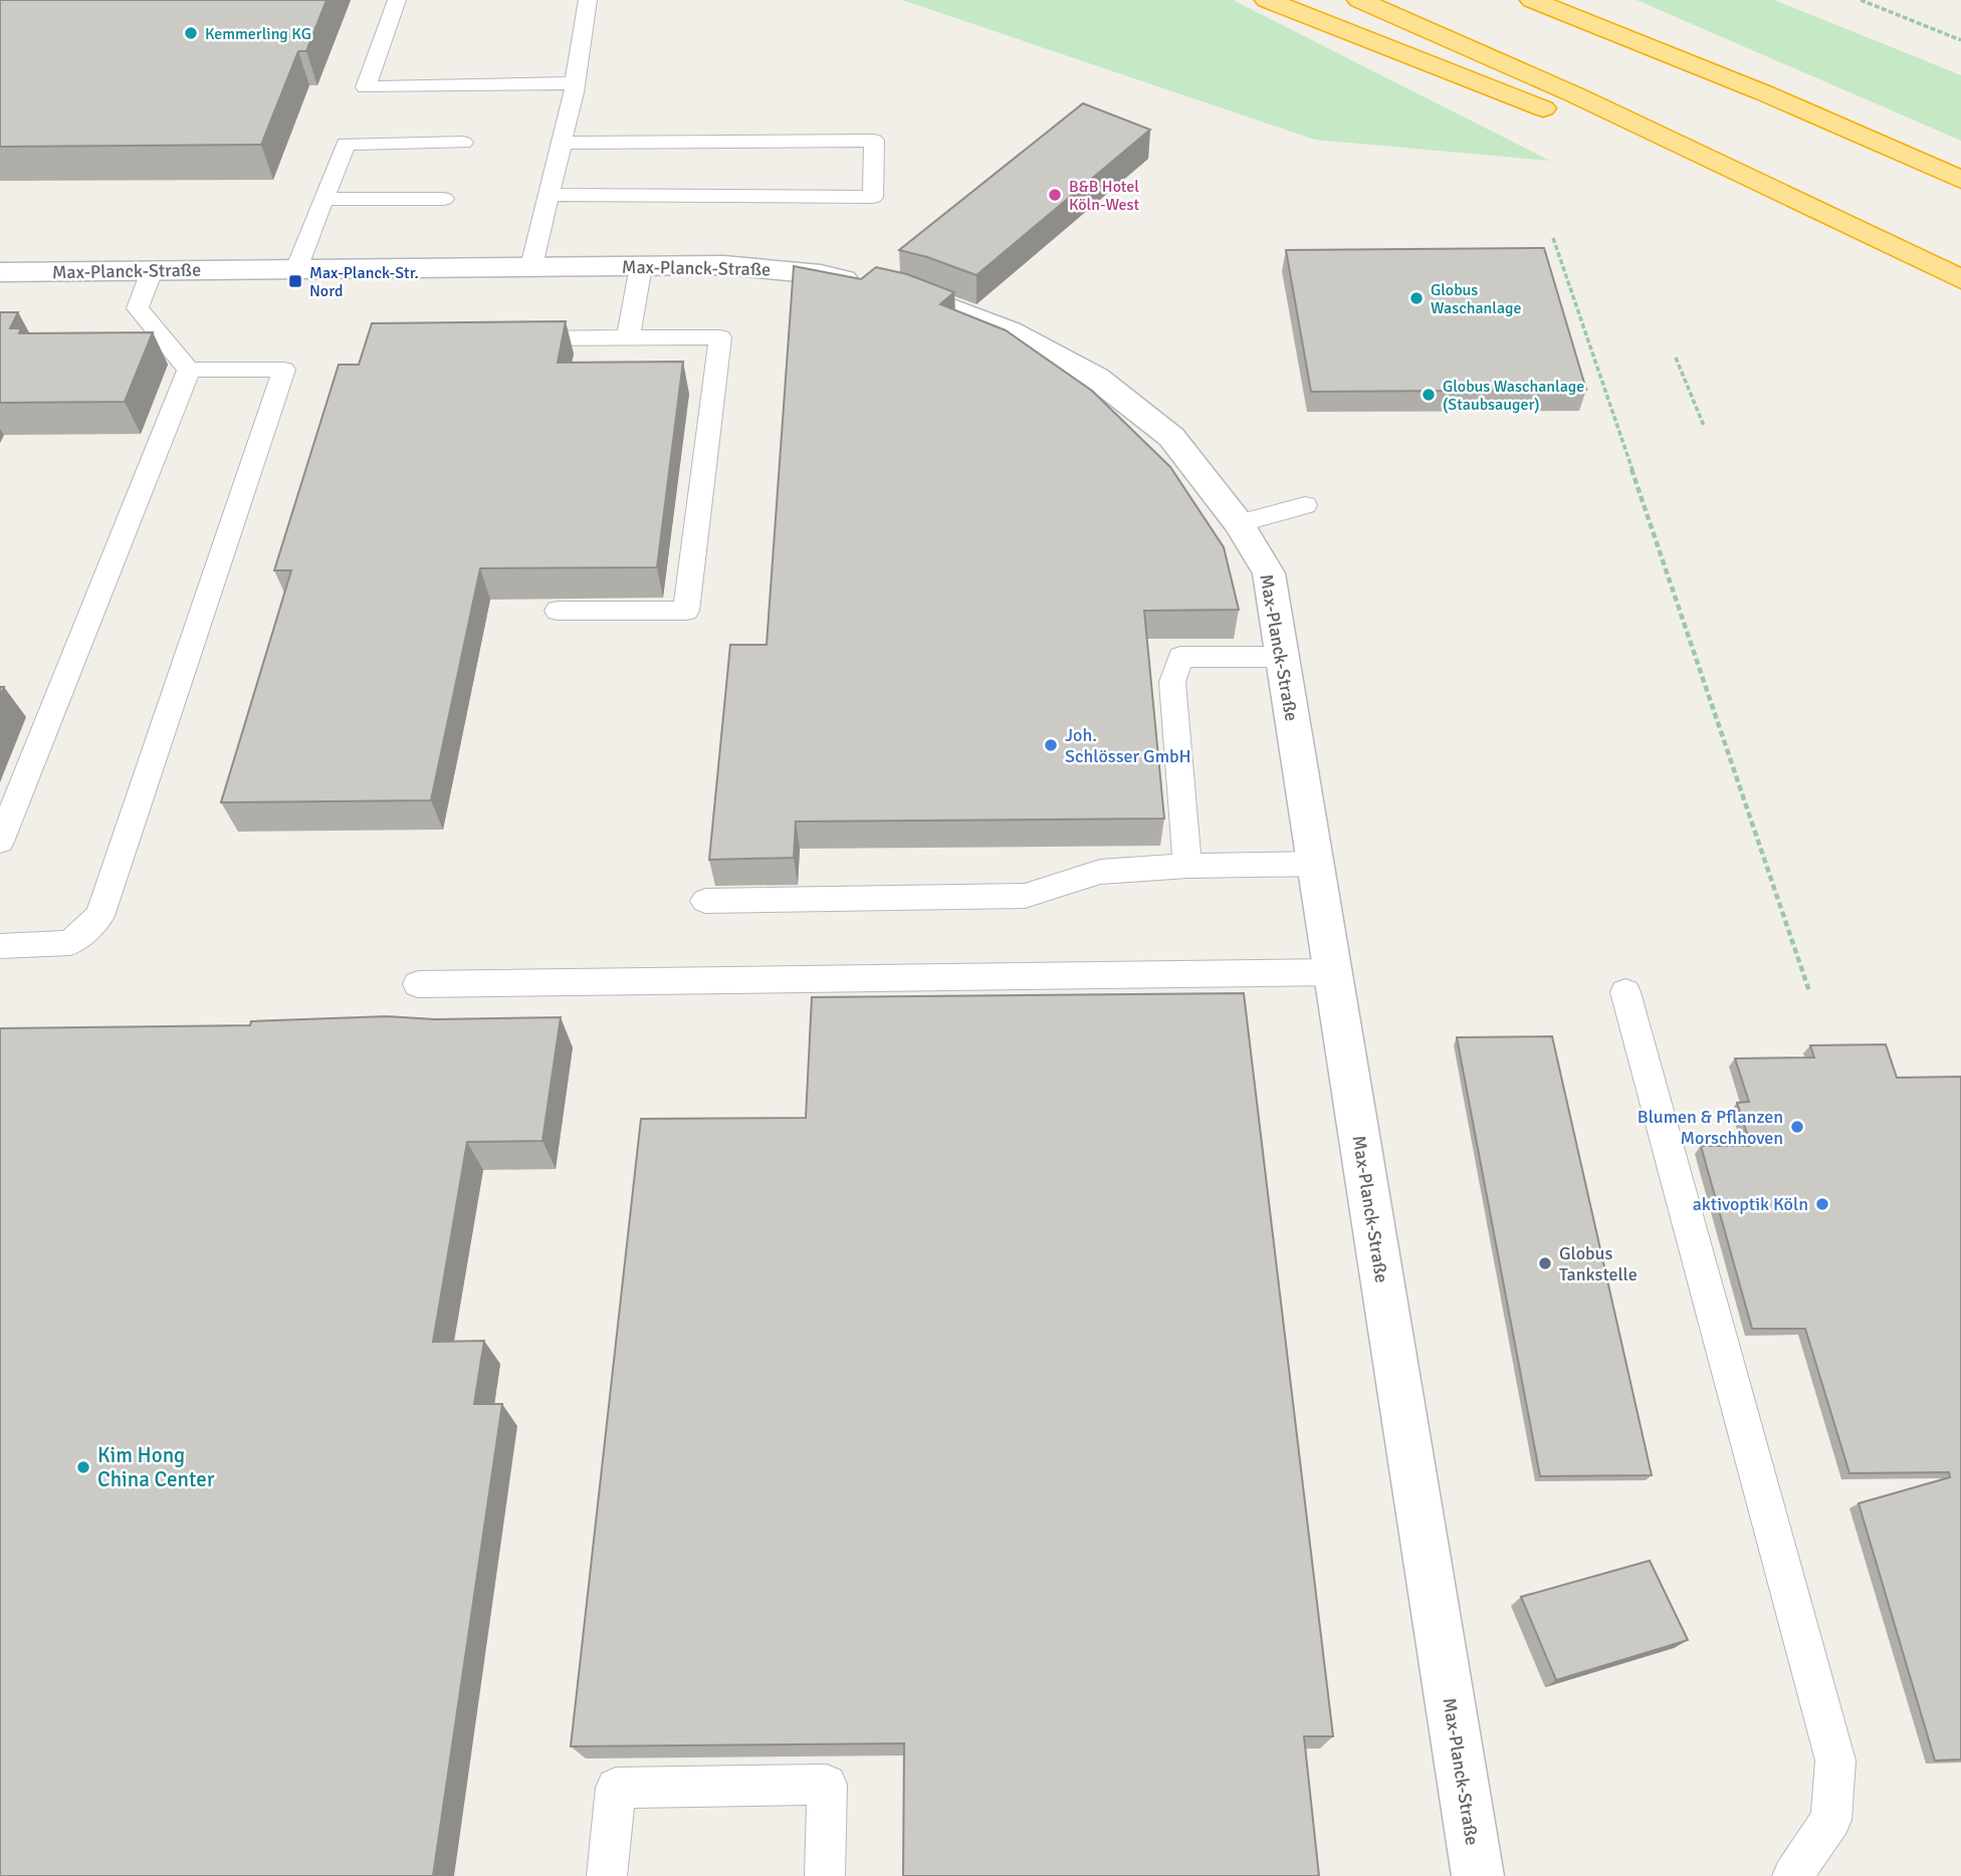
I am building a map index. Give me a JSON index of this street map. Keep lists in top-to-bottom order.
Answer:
{
  "streets": {
    "street": ["Max-Planck-Straße"]
  },
  "places": {
    "other": [
      "Kemmerling KG",
      "B&B Hotel Köln-West",
      "Globus Waschanlage",
      "Globus Waschanlage (Staubsauger)",
      "Joh. Schlösser GmbH",
      "Blumen & Pflanzen Morschhoven",
      "aktivoptik Köln",
      "Globus Tankstelle",
      "Kim Hong China Center"
    ],
    "transit": ["Max-Planck-Str. Nord"]
  }
}
